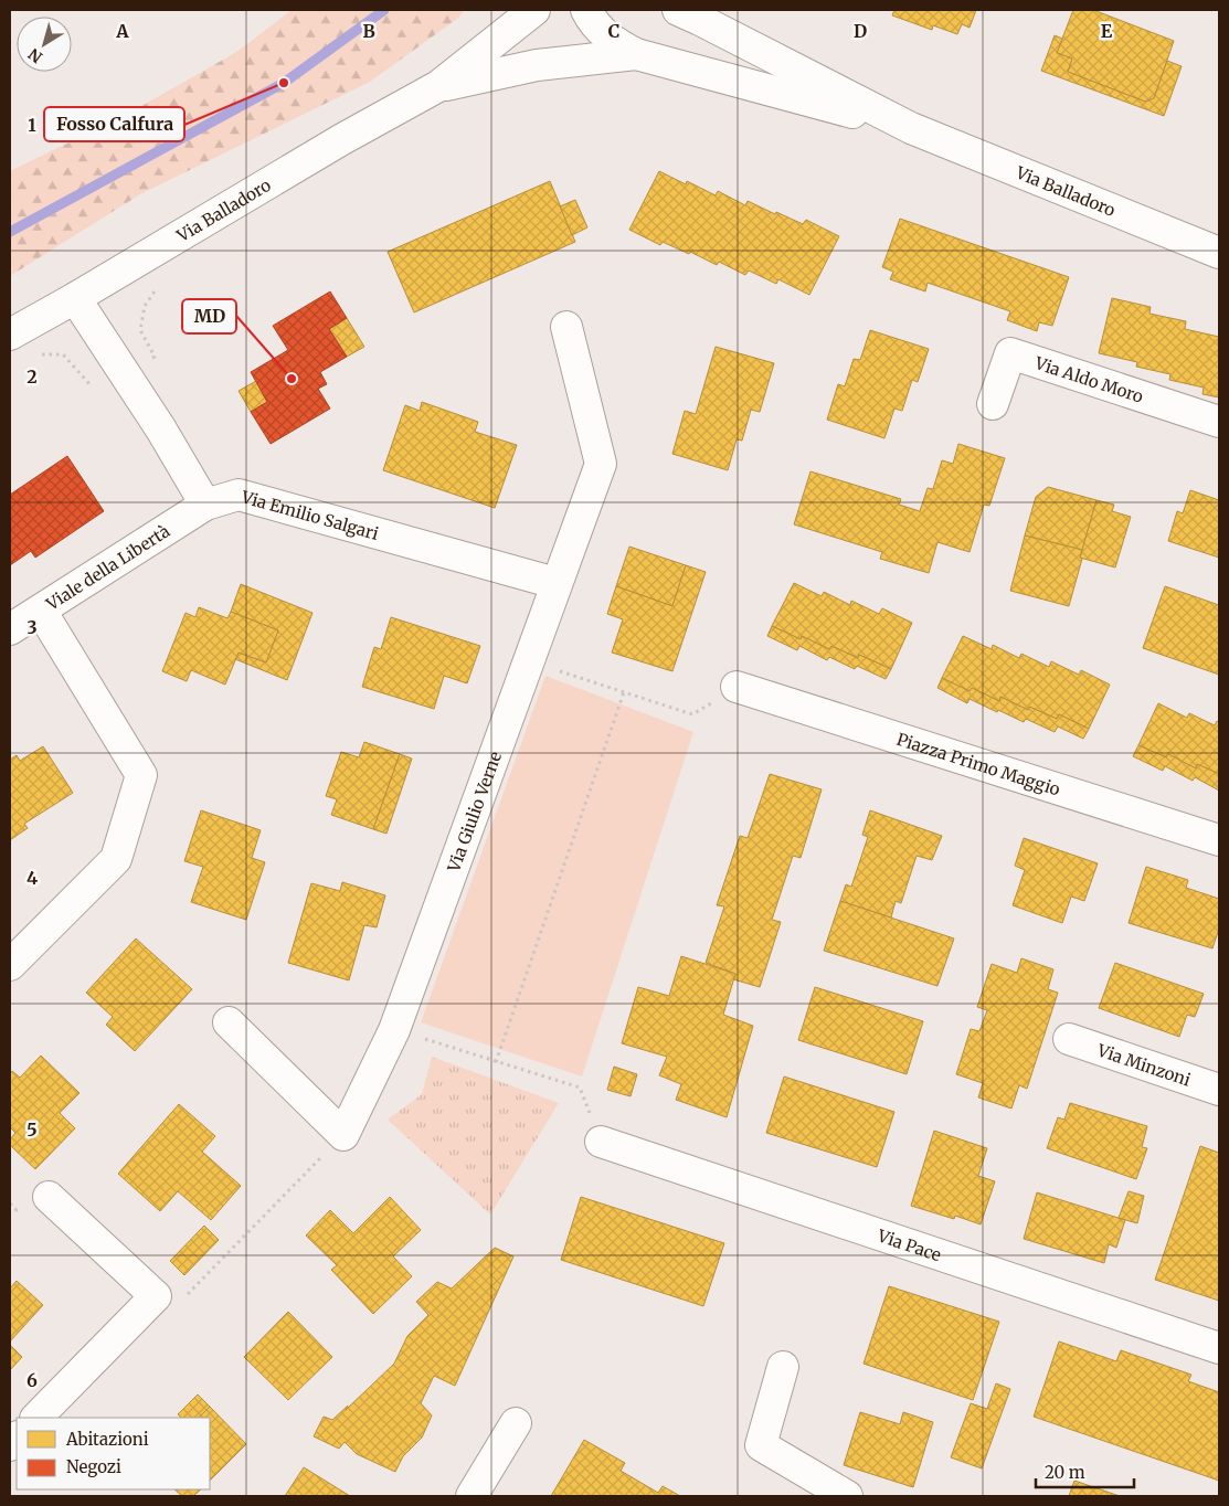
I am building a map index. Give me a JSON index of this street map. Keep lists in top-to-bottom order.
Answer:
{
  "streets": {
    "street": [
      "Via Balladoro",
      "Via Aldo Moro",
      "Via Emilio Salgari",
      "Viale della Libertà",
      "Piazza Primo Maggio",
      "Via Giulio Verne",
      "Via Minzoni",
      "Via Pace"
    ]
  },
  "crossings": [
    ["Via Emilio Salgari", "Viale della Libertà"],
    ["Via Emilio Salgari", "Via Giulio Verne"]
  ],
  "places": ["Fosso Calfura", "MD"],
  "legend": ["Abitazioni", "Negozi"],
  "scale_bar": "20 m",
  "north": "bottom left",
  "grid": {
    "columns": [
      "A",
      "B",
      "C",
      "D",
      "E"
    ],
    "rows": [
      "1",
      "2",
      "3",
      "4",
      "5",
      "6"
    ]
  }
}
